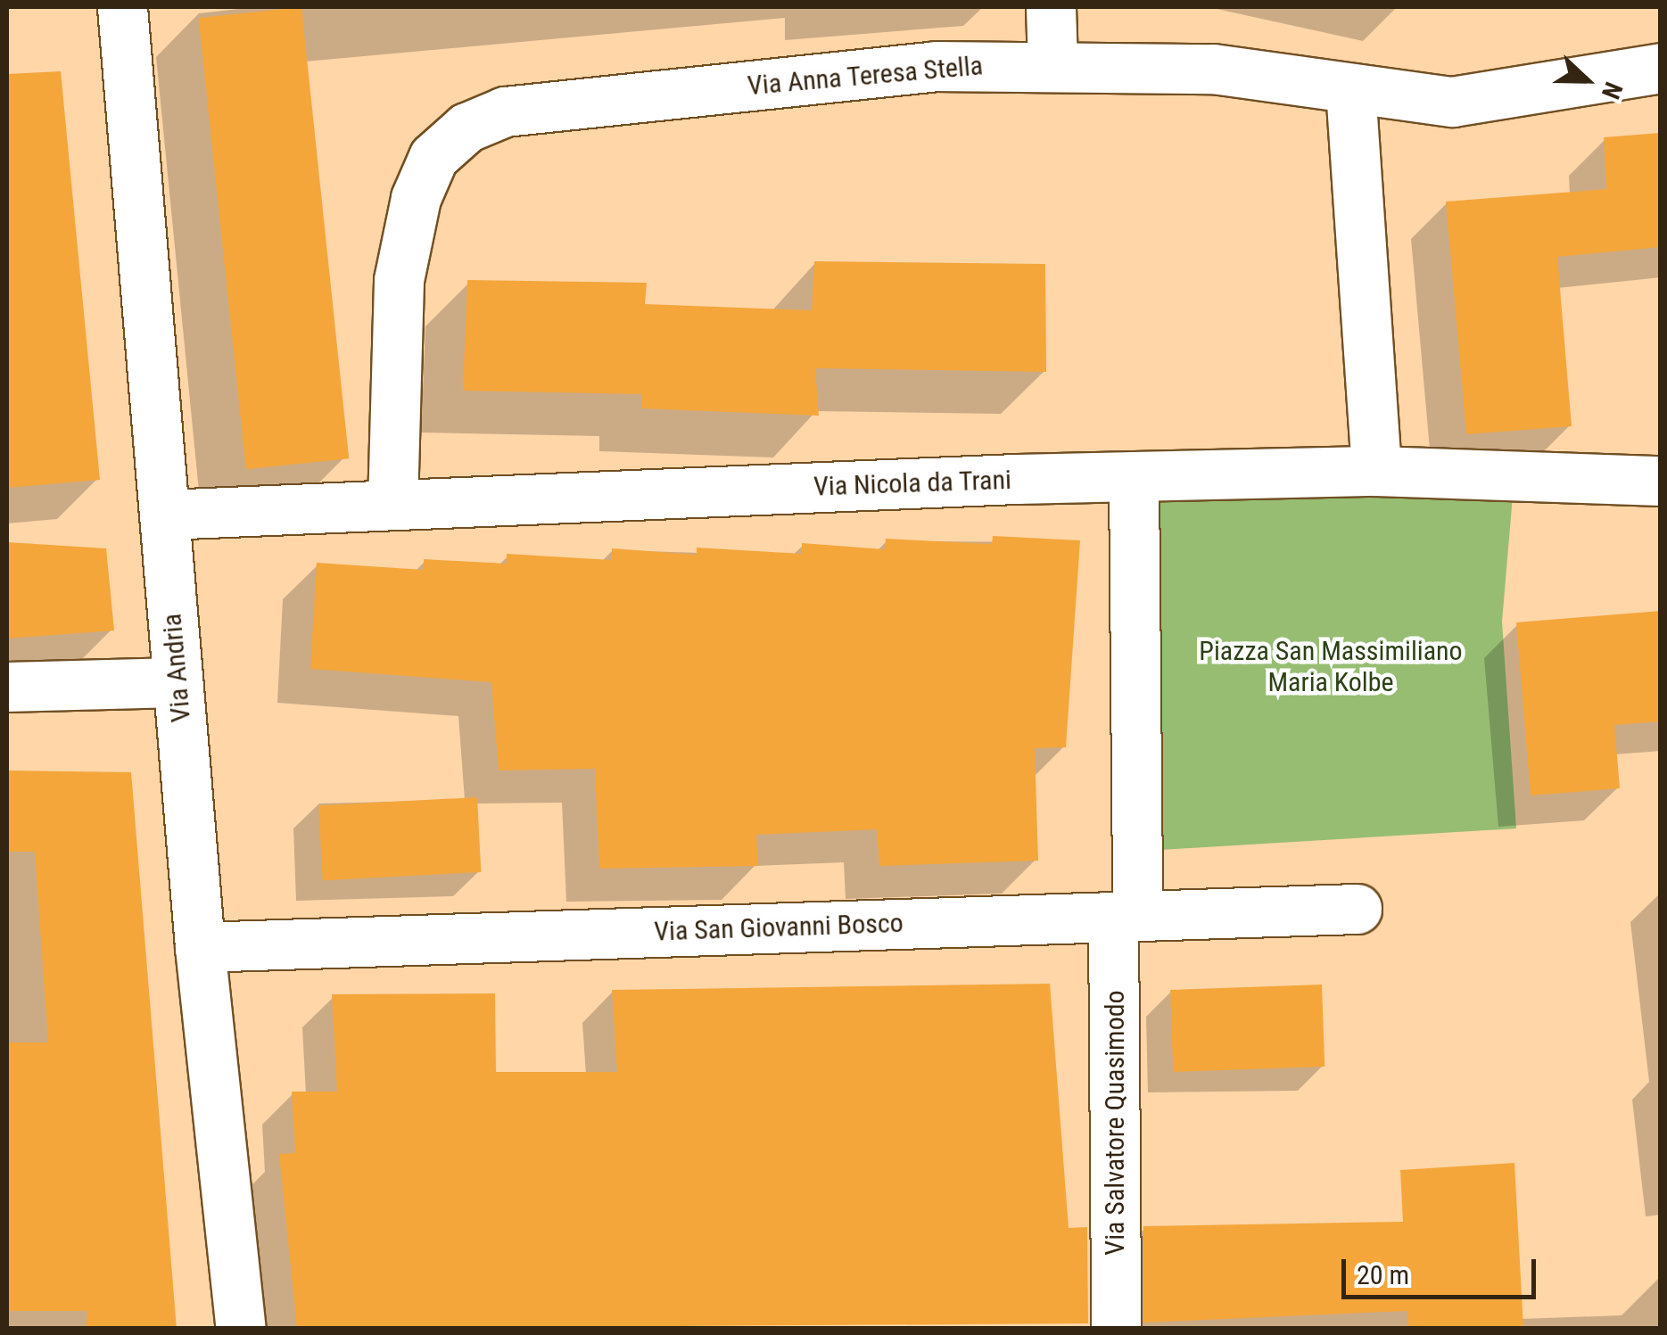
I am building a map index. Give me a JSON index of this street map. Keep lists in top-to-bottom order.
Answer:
{
  "streets": {
    "street": [
      "Via Anna Teresa Stella",
      "Via Nicola da Trani",
      "Via Andria",
      "Via San Giovanni Bosco",
      "Via Salvatore Quasimodo"
    ]
  },
  "crossings": [
    ["Via Anna Teresa Stella", "Via Nicola da Trani"],
    ["Via Nicola da Trani", "Via Andria"],
    ["Via Andria", "Via San Giovanni Bosco"],
    ["Via San Giovanni Bosco", "Via Salvatore Quasimodo"]
  ],
  "parks": ["Piazza San Massimiliano Maria Kolbe"],
  "scale_bar": "20 m",
  "north": "right"
}
